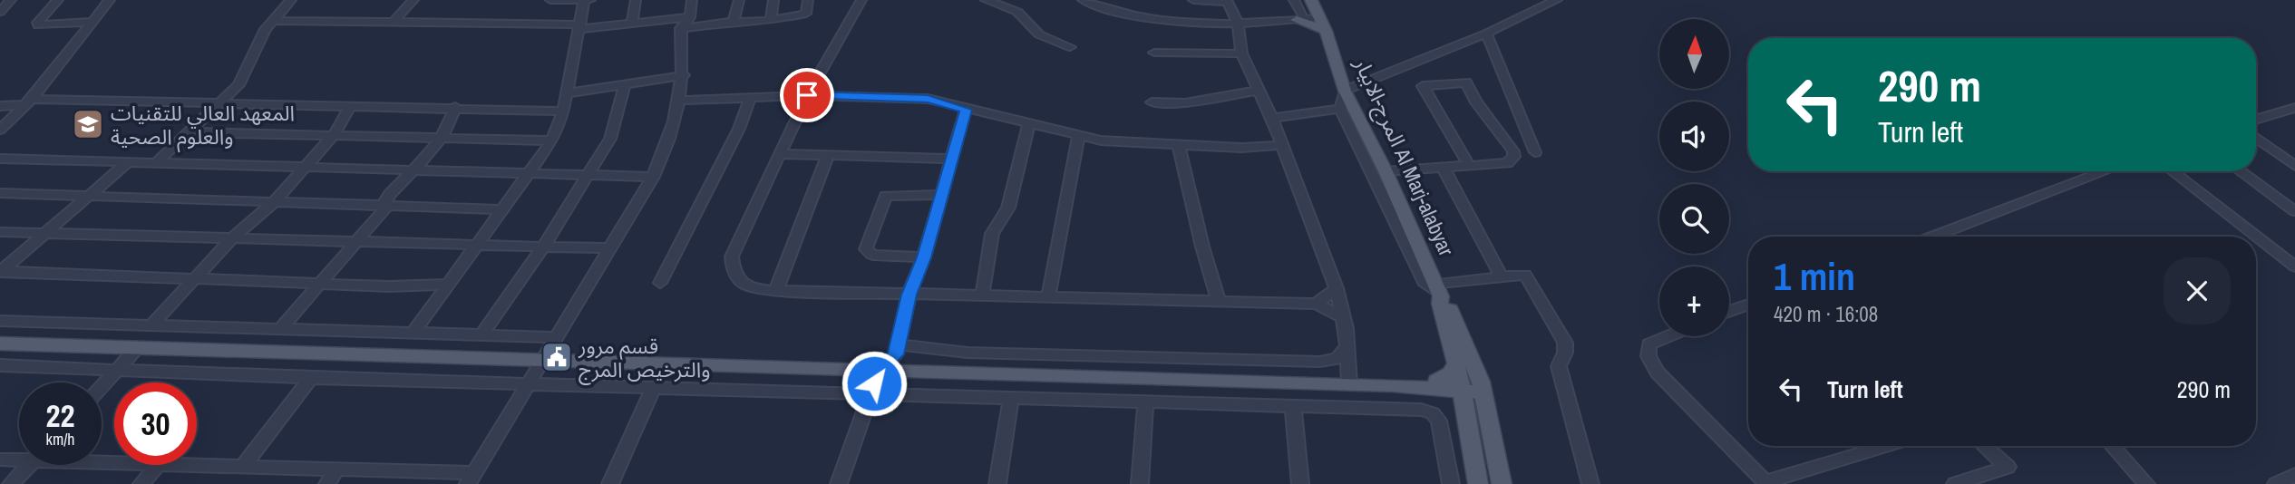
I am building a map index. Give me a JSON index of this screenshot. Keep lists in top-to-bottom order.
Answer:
{
  "streets": {
    "main road": ["المرج-الابيار Al Marj-alabyar"]
  },
  "places": {
    "school or university": ["المعهد العالي للتقنيات والعلوم الصحية"],
    "public building": ["قسم مرور والترخيص المرج"]
  },
  "north": "top",
  "page": {
    "map_buttons": "+",
    "turn": ["290 m", "Turn left"],
    "heading": ["1 min", "420 m · 16:08"],
    "list": [
      {
        "name": "Turn left",
        "value": "290 m"
      }
    ],
    "speed": "22 km/h",
    "limit": "30"
  }
}
